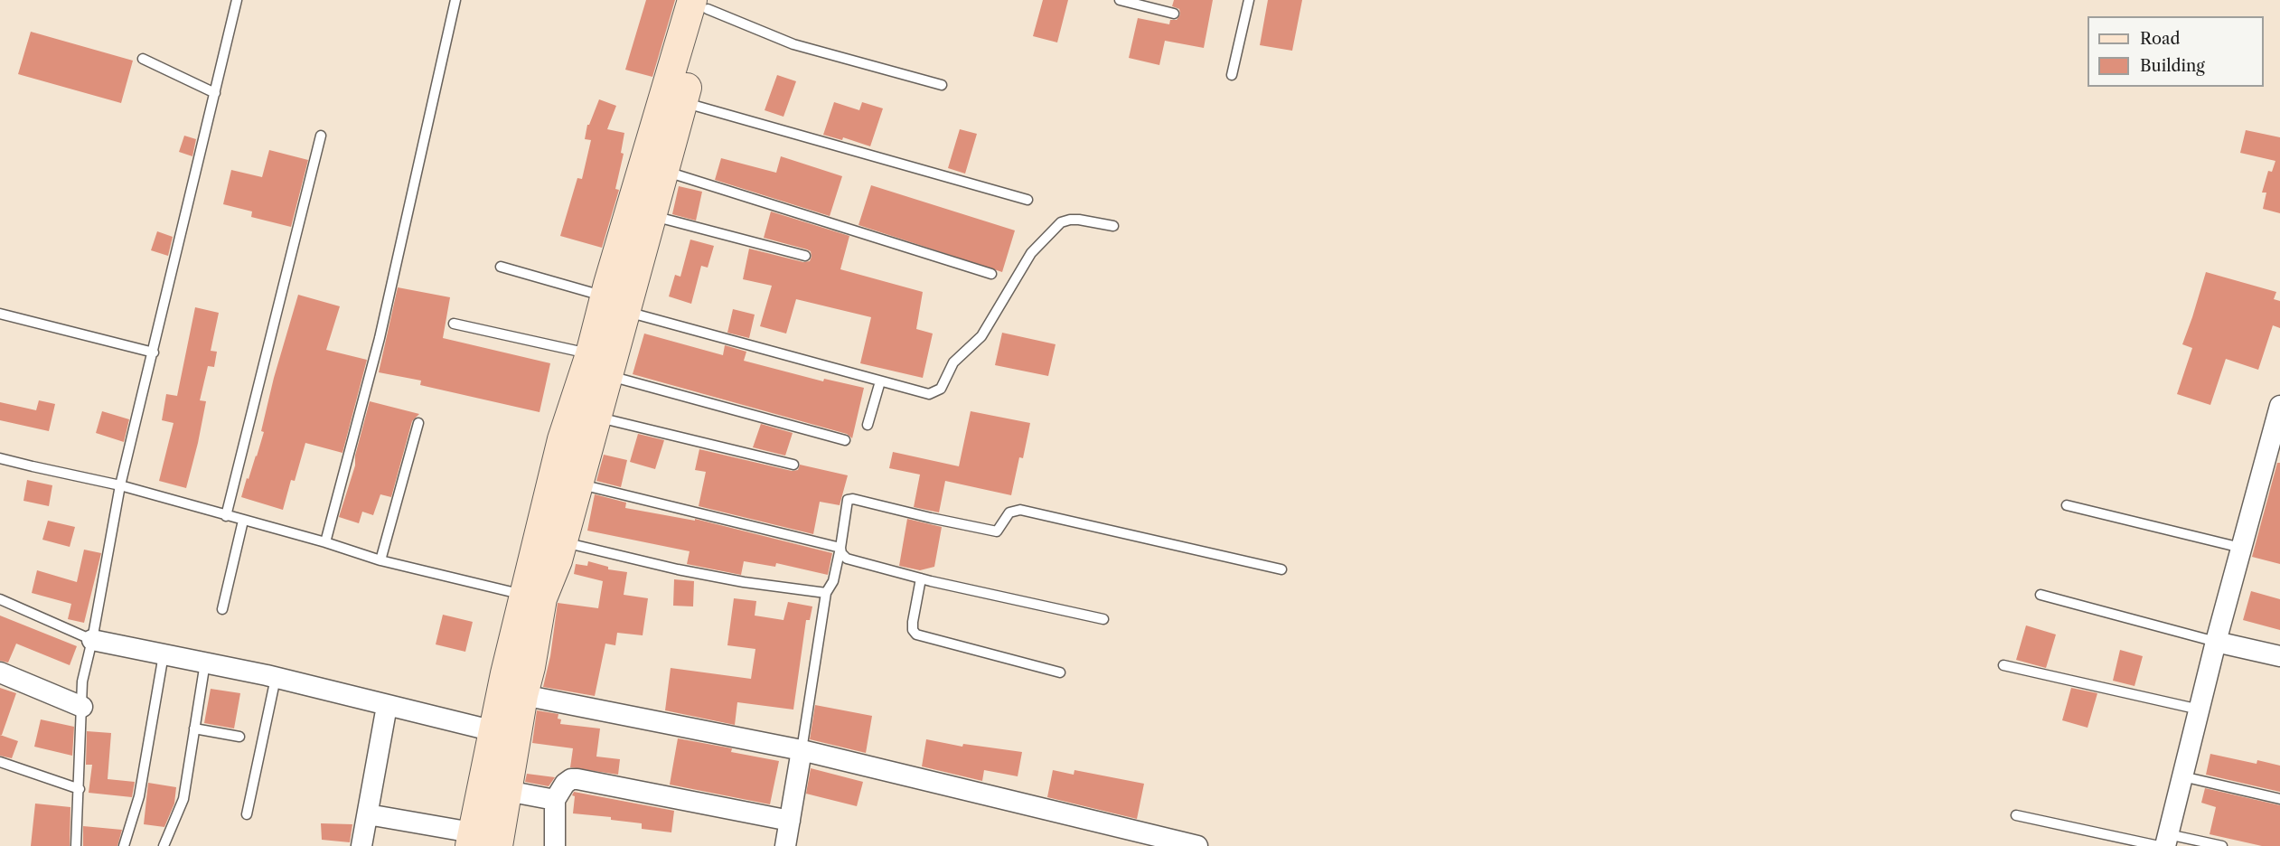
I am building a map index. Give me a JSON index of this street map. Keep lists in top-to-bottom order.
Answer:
{
  "legend": ["Road", "Building"]
}
